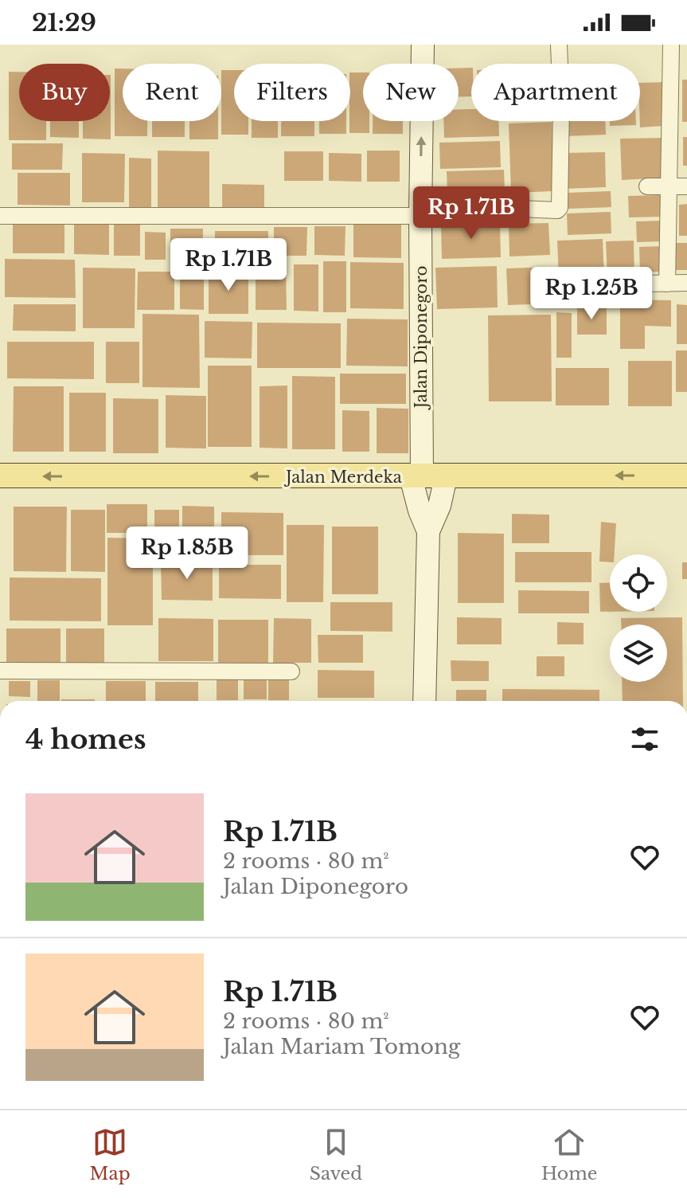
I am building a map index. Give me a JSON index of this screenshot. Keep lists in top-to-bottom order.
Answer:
{
  "streets": {
    "main road": ["Jalan Merdeka"],
    "street": ["Jalan Diponegoro"]
  },
  "crossings": [
    ["Jalan Diponegoro", "Jalan Merdeka"]
  ],
  "one_way": ["Jalan Merdeka"],
  "page": {
    "status": "21:29",
    "chip": [
      "Buy",
      "Rent",
      "Filters",
      "New",
      "Apartment"
    ],
    "price": [
      "Rp 1.71B",
      "Rp 1.71B",
      "Rp 1.25B",
      "Rp 1.85B"
    ],
    "heading": "4 homes",
    "list": [
      {
        "name": "Rp 1.71B",
        "note": "2 rooms · 80 m² · Jalan Diponegoro"
      },
      {
        "name": "Rp 1.71B",
        "note": "2 rooms · 80 m² · Jalan Mariam Tomong"
      }
    ],
    "tabs": ["Map", "Saved", "Home"]
  }
}
